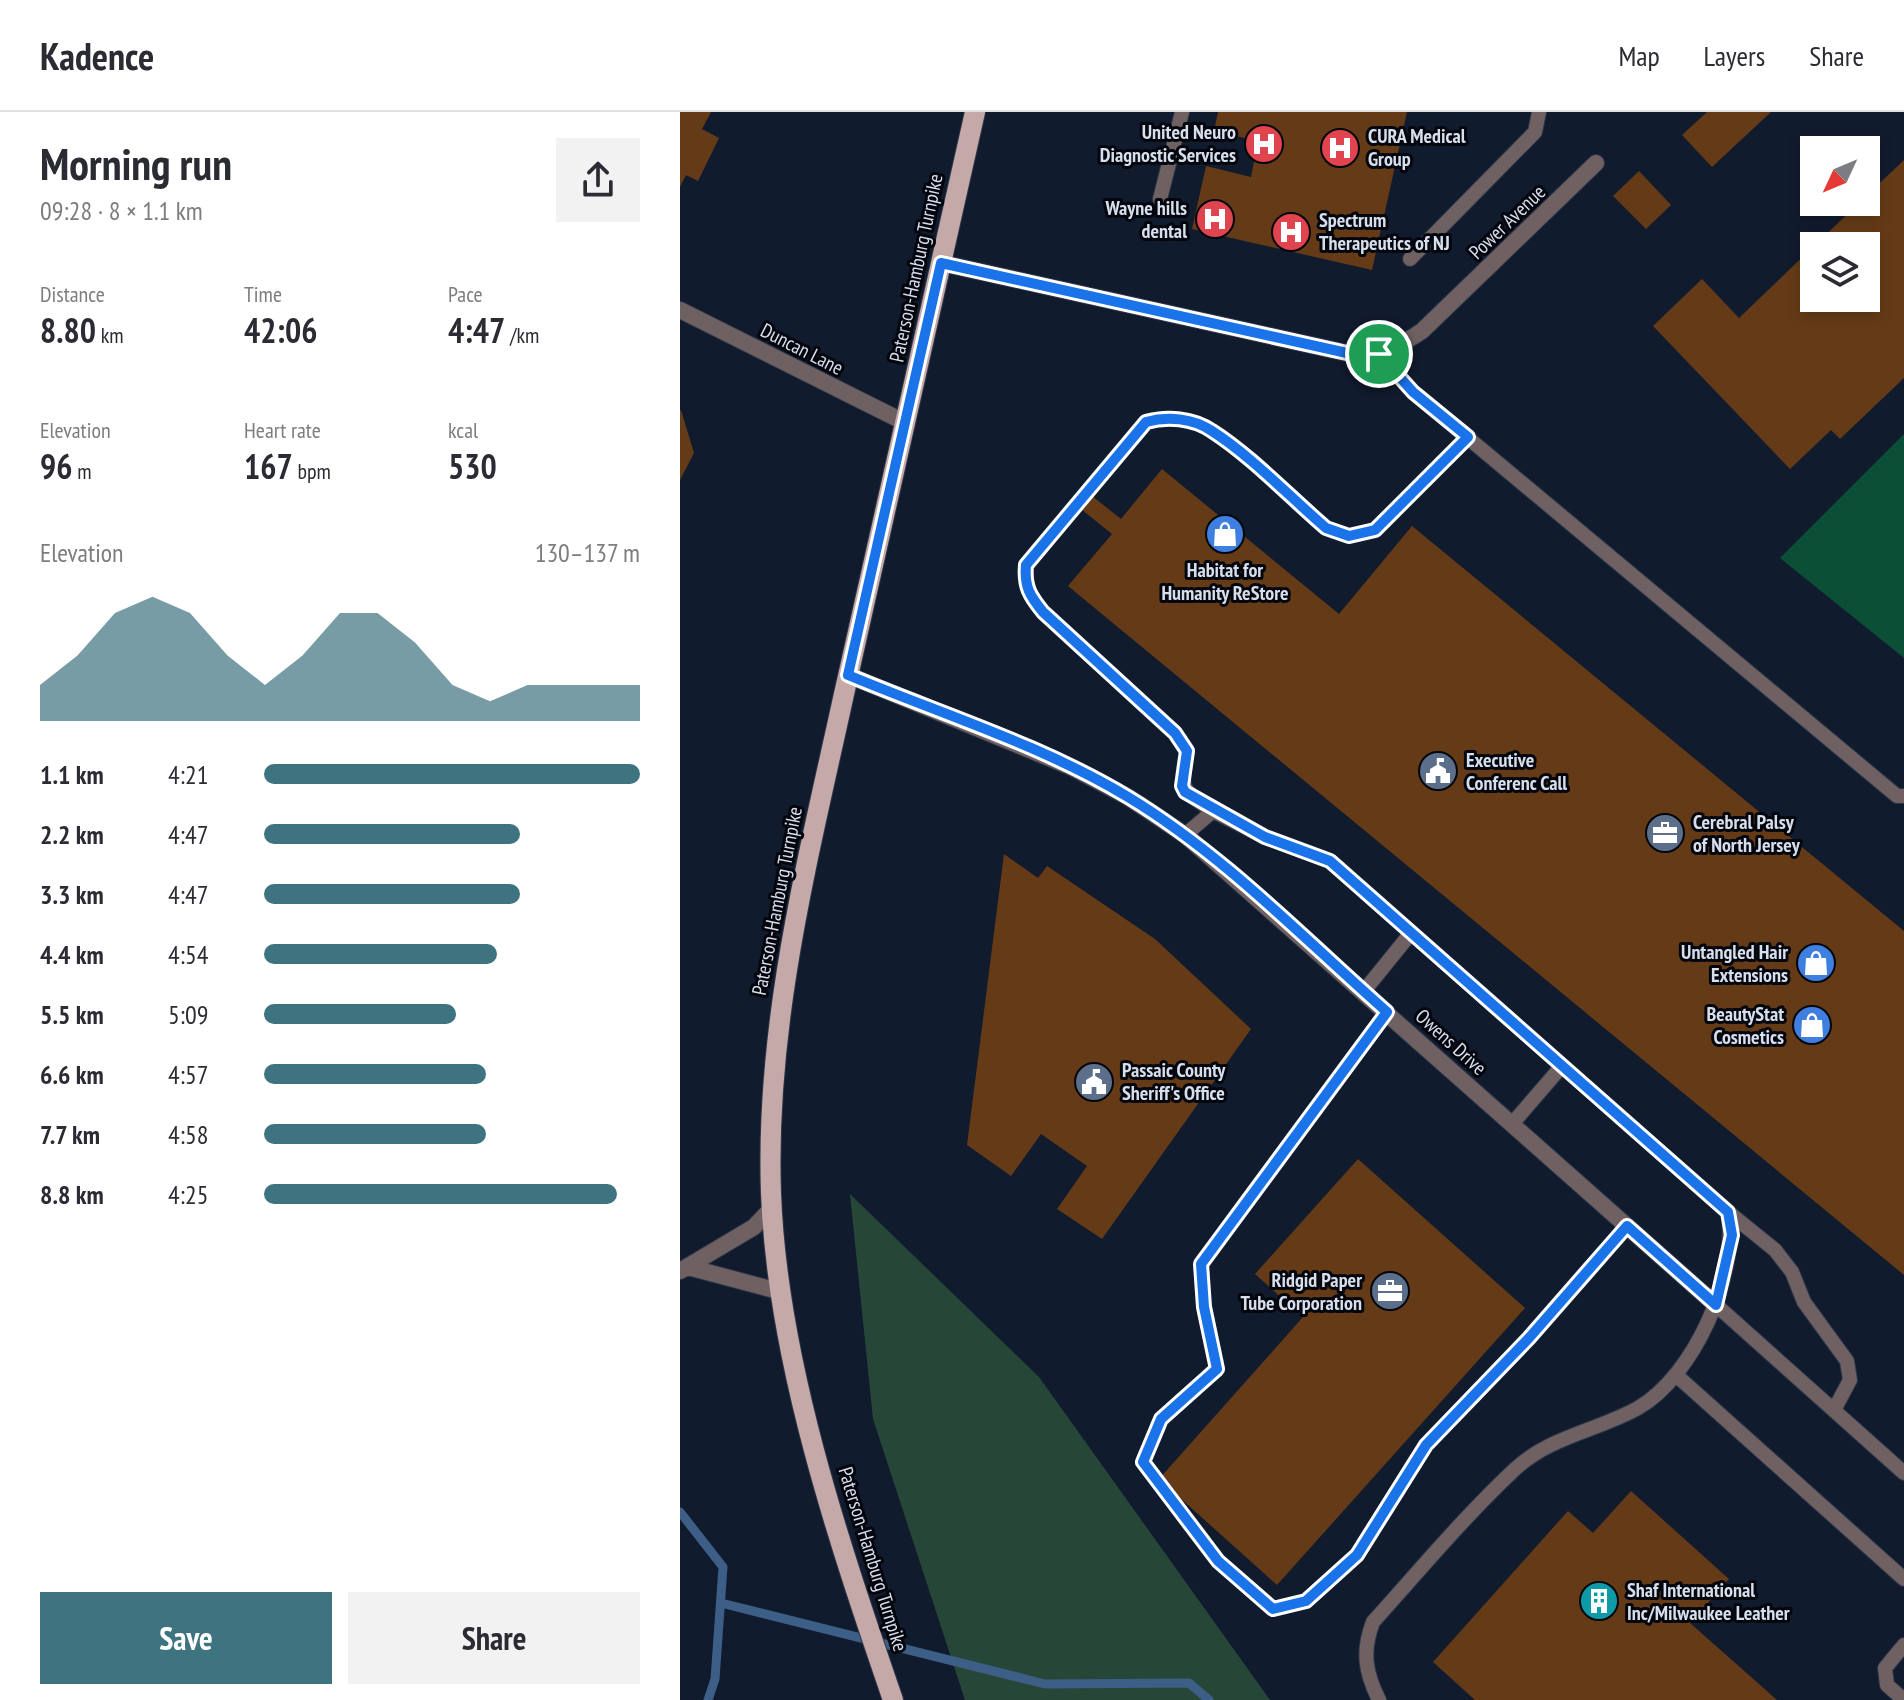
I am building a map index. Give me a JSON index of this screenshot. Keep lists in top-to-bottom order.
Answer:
{
  "streets": {
    "main road": ["Paterson-Hamburg Turnpike"],
    "street": ["Power Avenue", "Duncan Lane", "Owens Drive"]
  },
  "crossings": [
    ["Paterson-Hamburg Turnpike", "Duncan Lane"],
    ["Paterson-Hamburg Turnpike", "Owens Drive"]
  ],
  "places": {
    "hospital": [
      "United Neuro Diagnostic Services",
      "CURA Medical Group",
      "Wayne hills dental",
      "Spectrum Therapeutics of NJ"
    ],
    "shop": ["Habitat for Humanity ReStore", "Untangled Hair Extensions", "BeautyStat Cosmetics"],
    "public building": ["Executive Conferenc Call", "Passaic County Sheriff's Office"],
    "office": ["Cerebral Palsy of North Jersey", "Ridgid Paper Tube Corporation"],
    "building": ["Shaf International Inc/Milwaukee Leather"]
  },
  "north": "bottom left",
  "page": {
    "header": "Kadence",
    "nav": ["Map", "Layers", "Share"],
    "heading": ["Morning run", "09:28 · 8 × 1.1 km"],
    "stats": [
      ["Distance", "8.80 km"],
      ["Time", "42:06"],
      ["Pace", "4:47 /km"],
      ["Elevation", "96 m"],
      ["Heart rate", "167 bpm"],
      ["kcal", "530"]
    ],
    "chart": ["Elevation", "130–137 m"],
    "list": [
      {
        "name": "1.1 km",
        "note": "4:21"
      },
      {
        "name": "2.2 km",
        "note": "4:47"
      },
      {
        "name": "3.3 km",
        "note": "4:47"
      },
      {
        "name": "4.4 km",
        "note": "4:54"
      },
      {
        "name": "5.5 km",
        "note": "5:09"
      },
      {
        "name": "6.6 km",
        "note": "4:57"
      },
      {
        "name": "7.7 km",
        "note": "4:58"
      },
      {
        "name": "8.8 km",
        "note": "4:25"
      }
    ],
    "buttons": ["Save", "Share"]
  }
}
